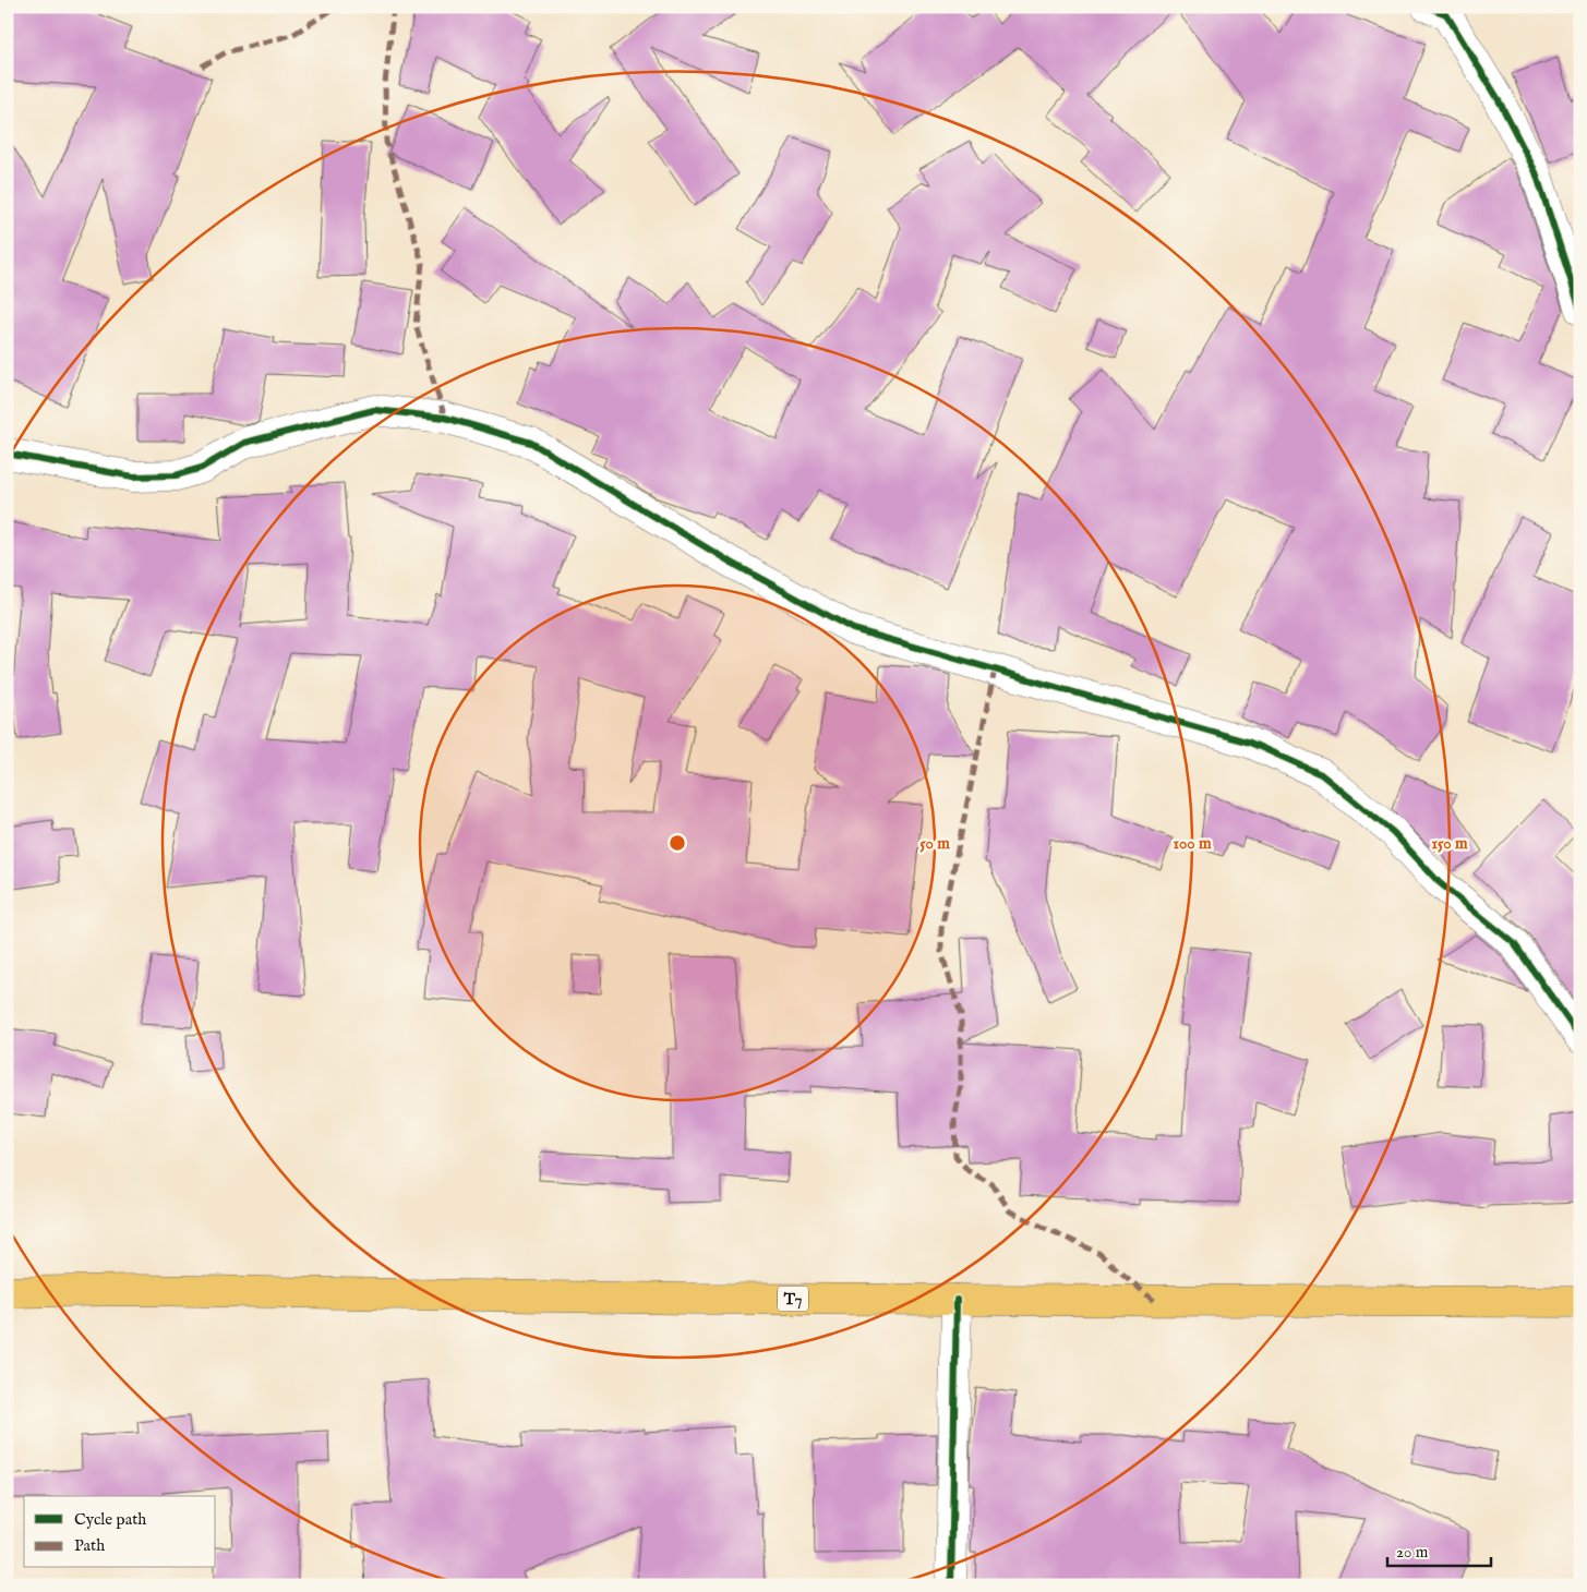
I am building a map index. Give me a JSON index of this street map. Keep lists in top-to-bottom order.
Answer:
{
  "streets": {
    "highway": ["T7"]
  },
  "legend": ["Cycle path", "Path"],
  "scale_bar": "20 m",
  "rings": ["50 m", "100 m", "150 m"]
}
